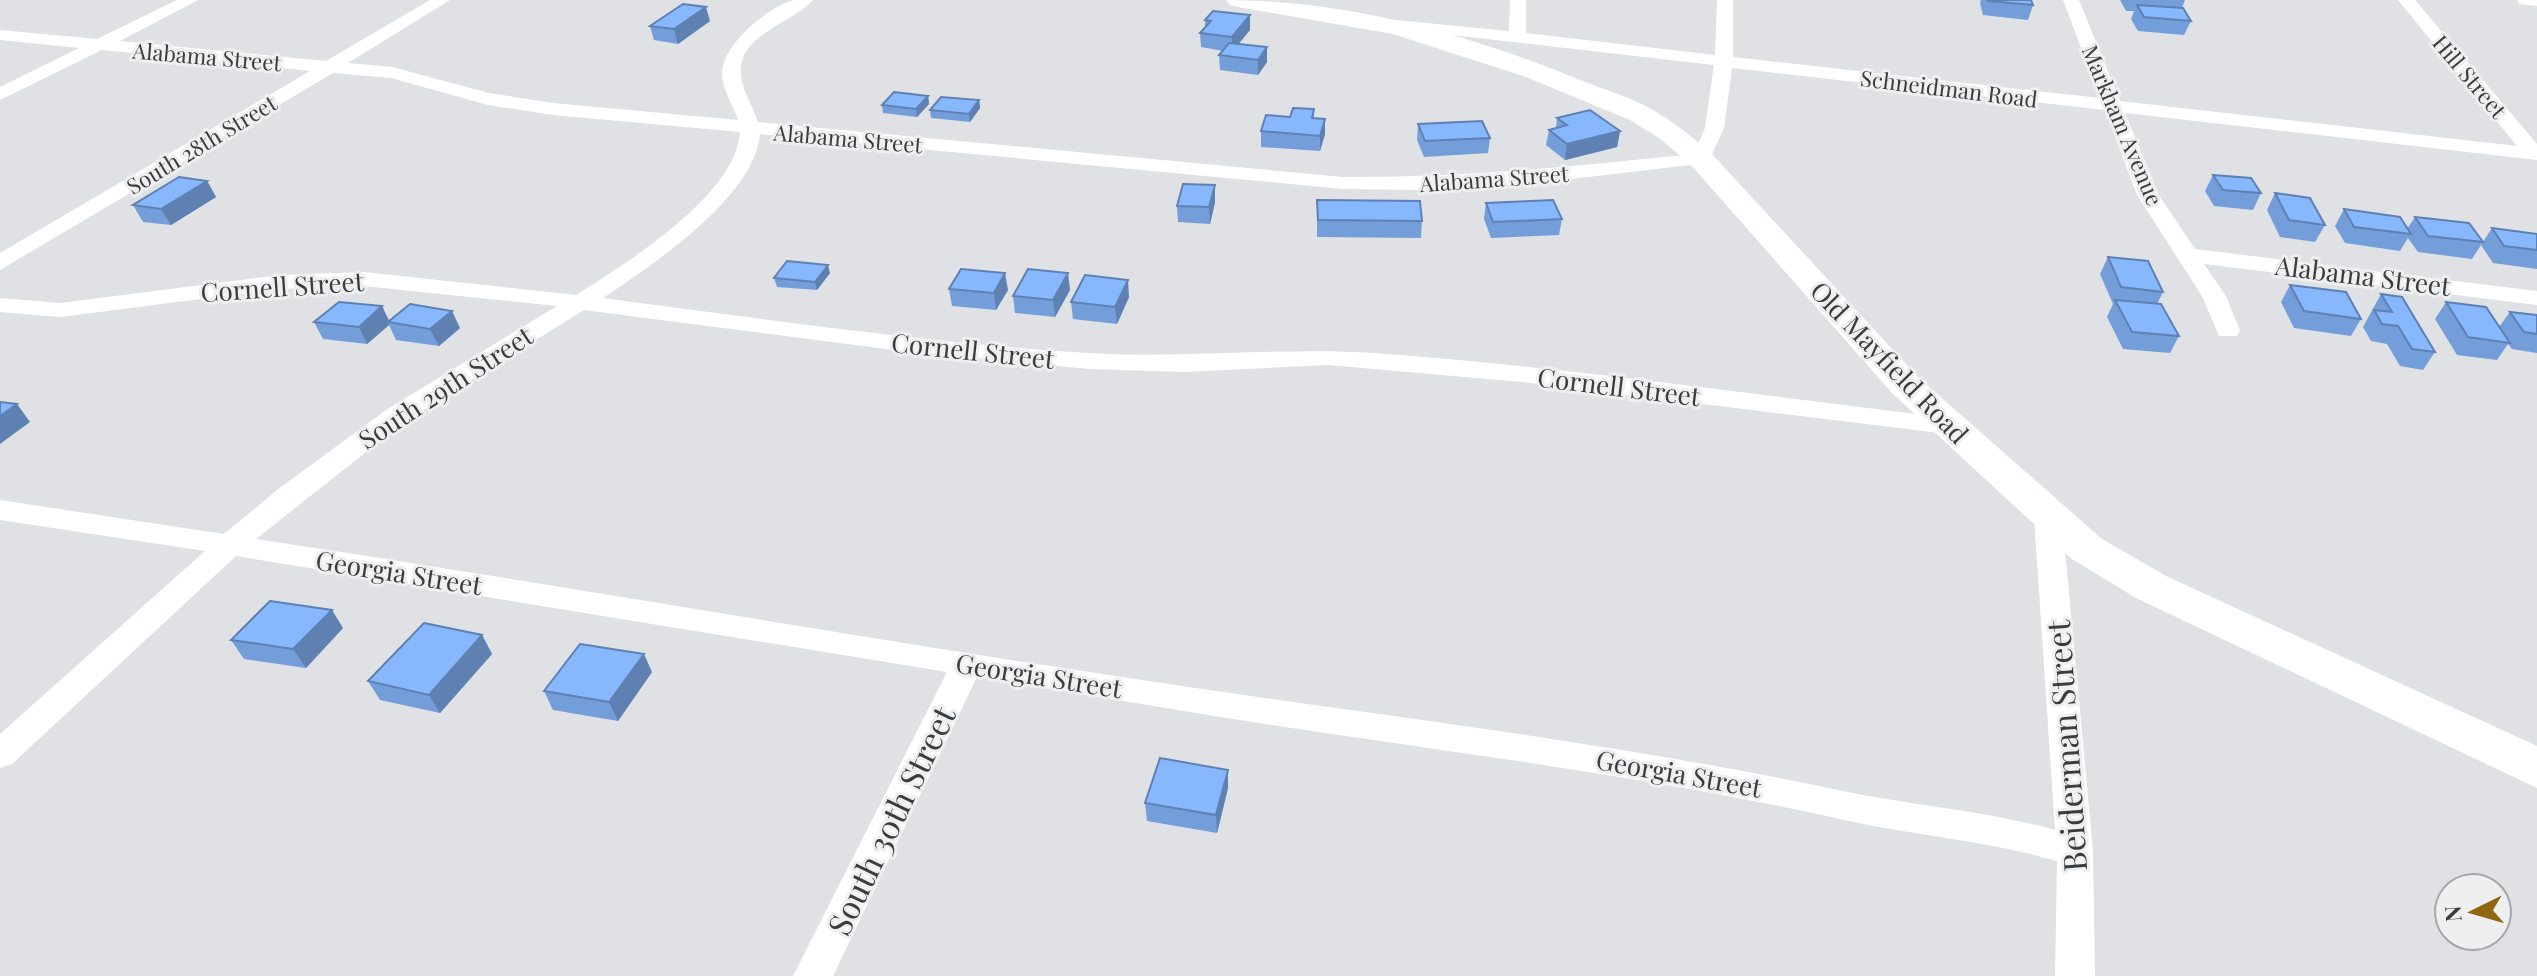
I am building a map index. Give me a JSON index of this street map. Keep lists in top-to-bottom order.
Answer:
{
  "streets": {
    "main road": ["Old Mayfield Road"],
    "street": [
      "Alabama Street",
      "Hill Street",
      "Schneidman Road",
      "Markham Avenue",
      "South 28th Street",
      "Cornell Street",
      "South 29th Street",
      "Georgia Street",
      "Beiderman Street",
      "South 30th Street"
    ]
  },
  "crossings": [
    ["Alabama Street", "Markham Avenue"],
    ["Alabama Street", "South 28th Street"],
    ["Alabama Street", "Old Mayfield Road"],
    ["Alabama Street", "South 29th Street"],
    ["Hill Street", "Schneidman Road"],
    ["Schneidman Road", "Markham Avenue"],
    ["Schneidman Road", "Old Mayfield Road"],
    ["Cornell Street", "Old Mayfield Road"],
    ["Cornell Street", "South 29th Street"],
    ["Old Mayfield Road", "Beiderman Street"],
    ["South 29th Street", "Georgia Street"],
    ["Georgia Street", "Beiderman Street"],
    ["Georgia Street", "South 30th Street"]
  ],
  "north": "left"
}
